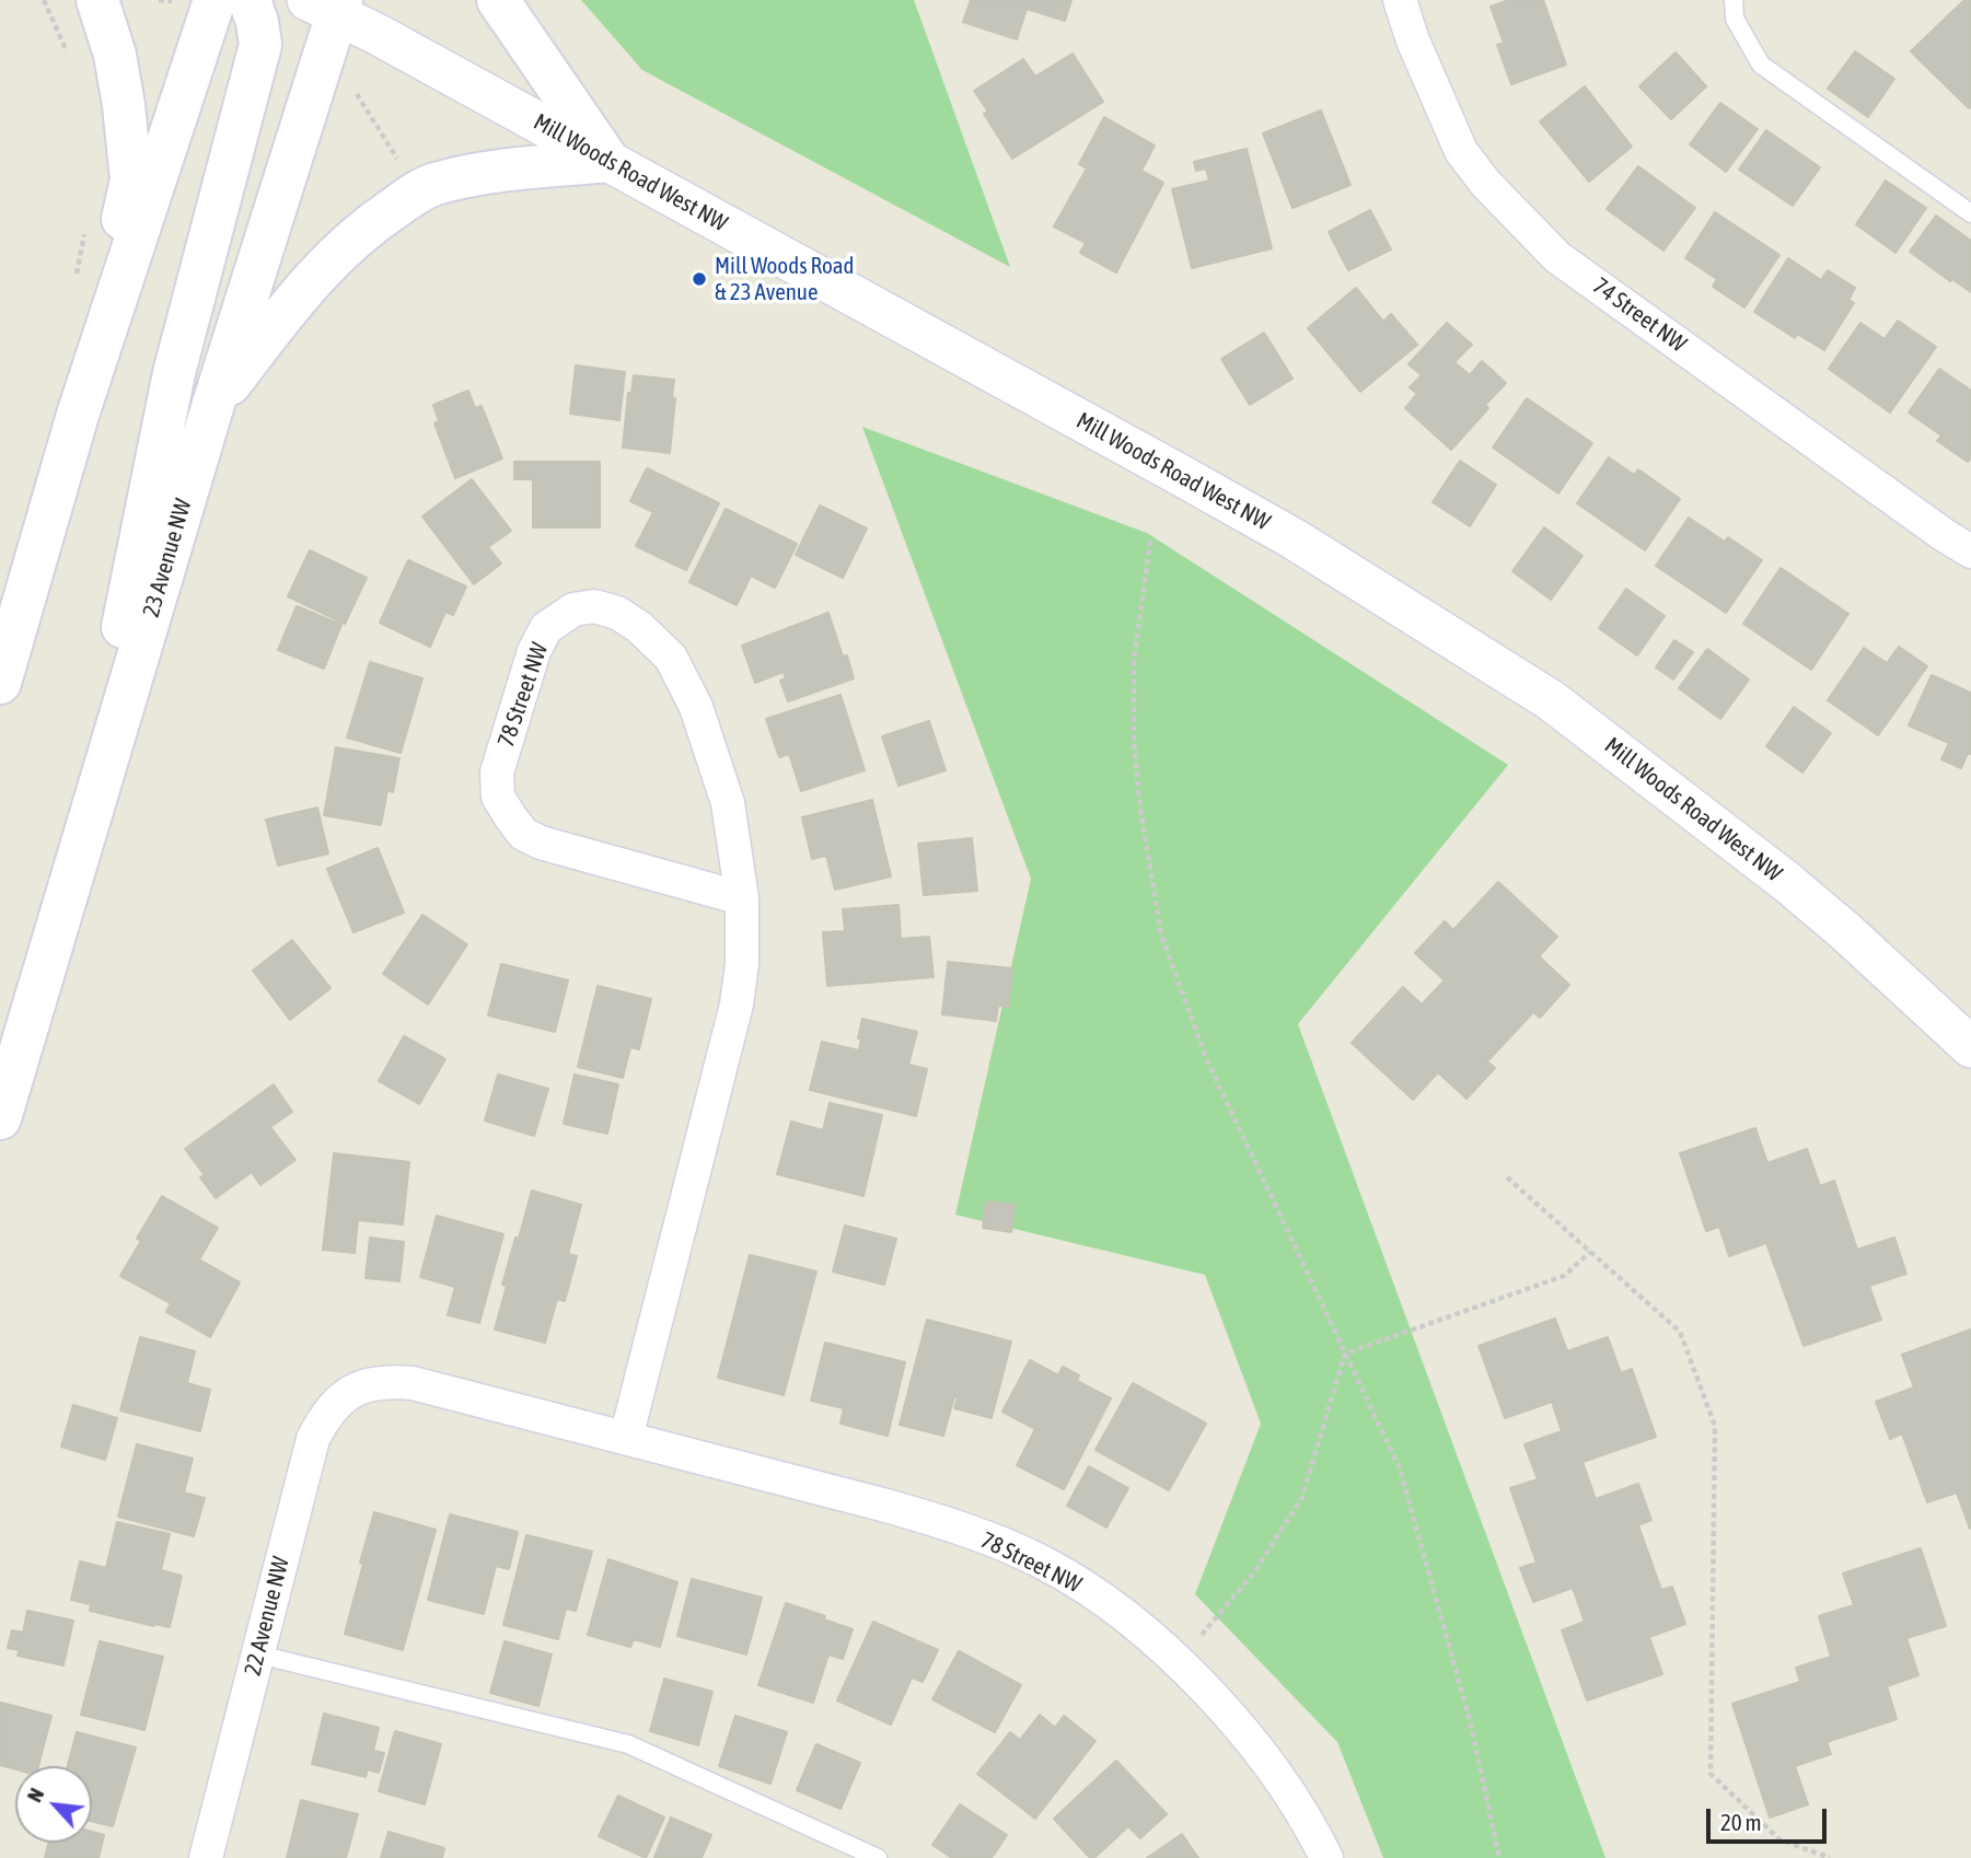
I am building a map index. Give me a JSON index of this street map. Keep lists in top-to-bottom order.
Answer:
{
  "streets": {
    "main road": ["23 Avenue NW"],
    "street": [
      "Mill Woods Road West NW",
      "74 Street NW",
      "78 Street NW",
      "22 Avenue NW"
    ]
  },
  "crossings": [
    ["Mill Woods Road West NW", "23 Avenue NW"],
    ["78 Street NW", "22 Avenue NW"]
  ],
  "places": ["Mill Woods Road & 23 Avenue"],
  "scale_bar": "20 m",
  "north": "top left"
}
